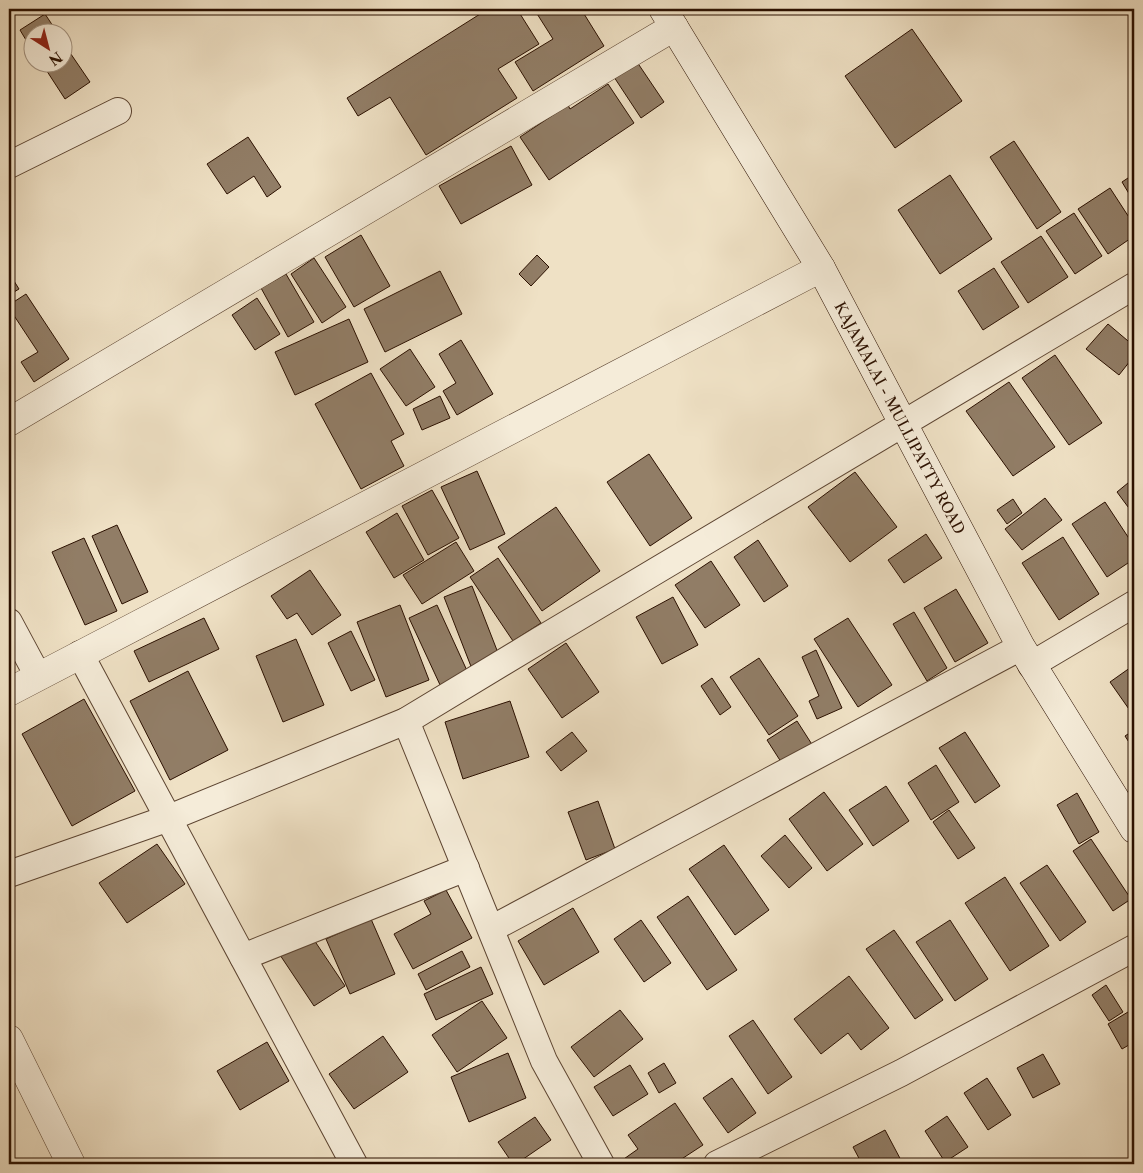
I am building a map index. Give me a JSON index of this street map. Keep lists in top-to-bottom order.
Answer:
{
  "streets": {
    "street": ["KAJAMALAI - MULLIPATTY ROAD"]
  },
  "north": "bottom right"
}
